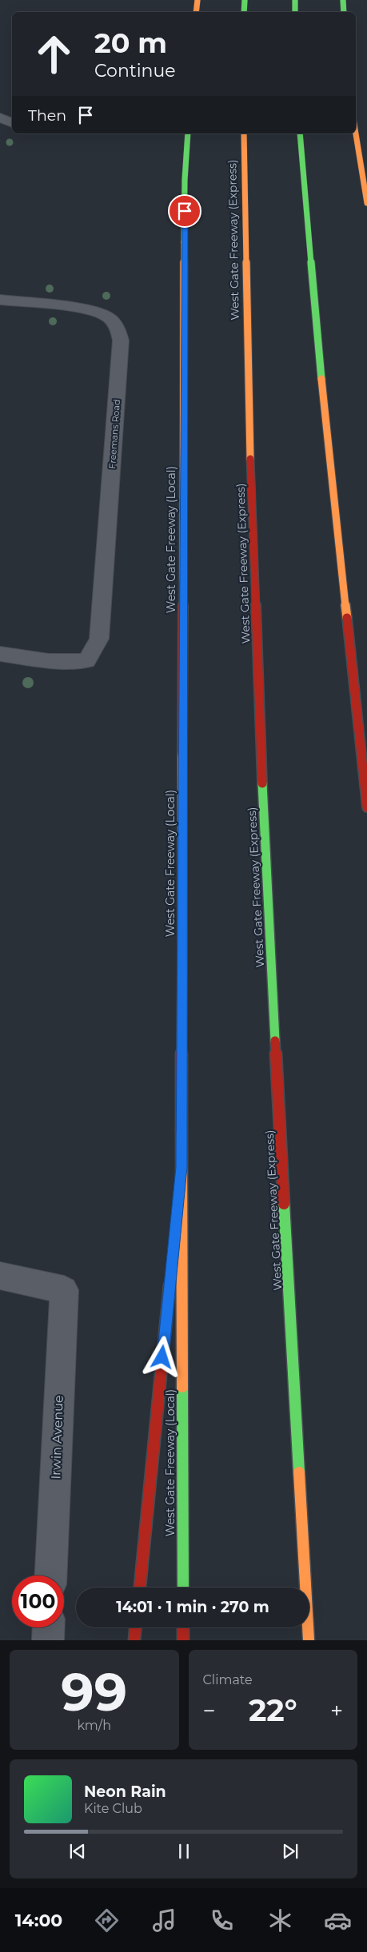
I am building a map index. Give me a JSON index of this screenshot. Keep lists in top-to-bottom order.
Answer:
{
  "streets": {
    "highway": ["West Gate Freeway (Express)", "West Gate Freeway (Local)"],
    "street": ["Freemans Road", "Irwin Avenue"]
  },
  "page": {
    "turn": ["20 m", "Continue"],
    "then": "Then",
    "limit": "100",
    "trip": "14:01 · 1 min · 270 m",
    "tile": [
      ["99", "km/h"],
      "Climate"
    ],
    "heat": ["−", "22°", "+"],
    "song": ["Neon Rain", "Kite Club"],
    "tabs": "14:00"
  }
}
